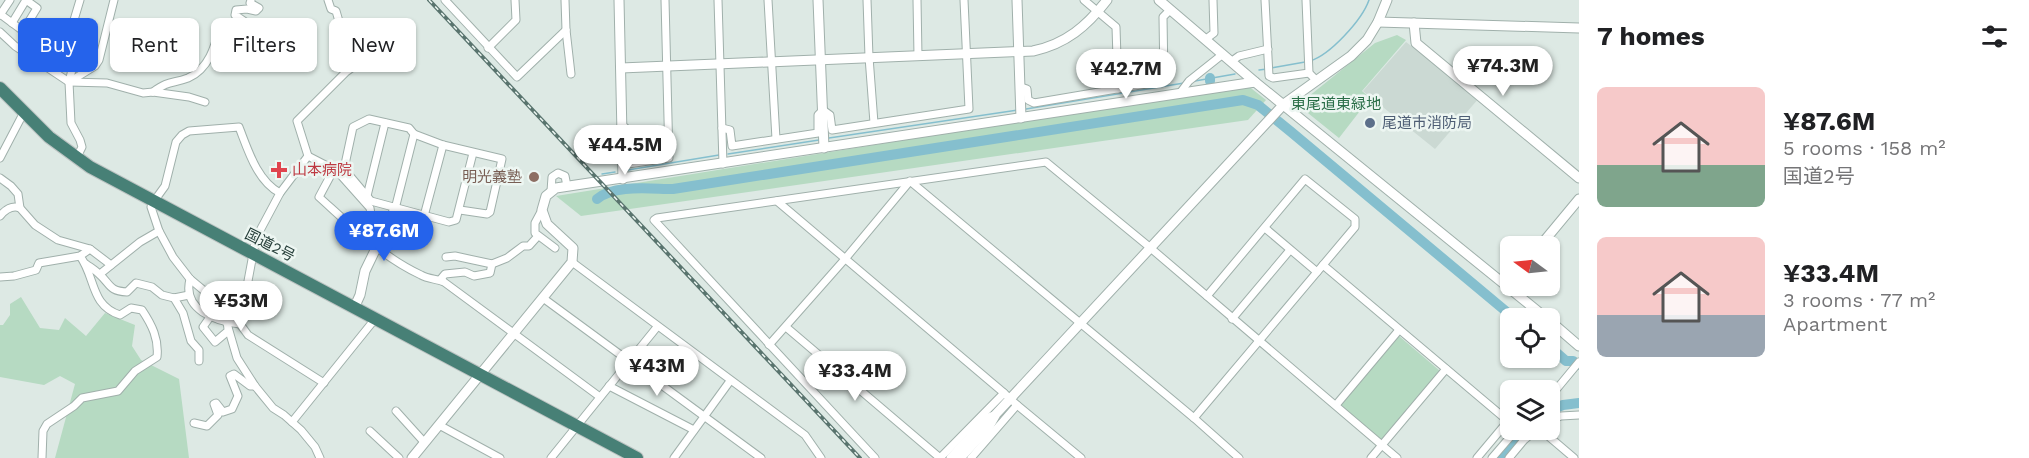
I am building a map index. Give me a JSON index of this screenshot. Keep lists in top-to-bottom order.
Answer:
{
  "streets": {
    "highway": ["国道2号"]
  },
  "parks": ["東尾道東緑地"],
  "places": {
    "other": ["尾道市消防局", "明光義塾"],
    "health": ["山本病院"]
  },
  "north": "left",
  "page": {
    "heading": "7 homes",
    "chip": [
      "Buy",
      "Rent",
      "Filters",
      "New"
    ],
    "price": [
      "¥74.3M",
      "¥42.7M",
      "¥44.5M",
      "¥87.6M",
      "¥53M",
      "¥43M",
      "¥33.4M"
    ],
    "list": [
      {
        "name": "¥87.6M",
        "note": "5 rooms · 158 m² · 国道2号"
      },
      {
        "name": "¥33.4M",
        "note": "3 rooms · 77 m² · Apartment"
      }
    ]
  }
}
